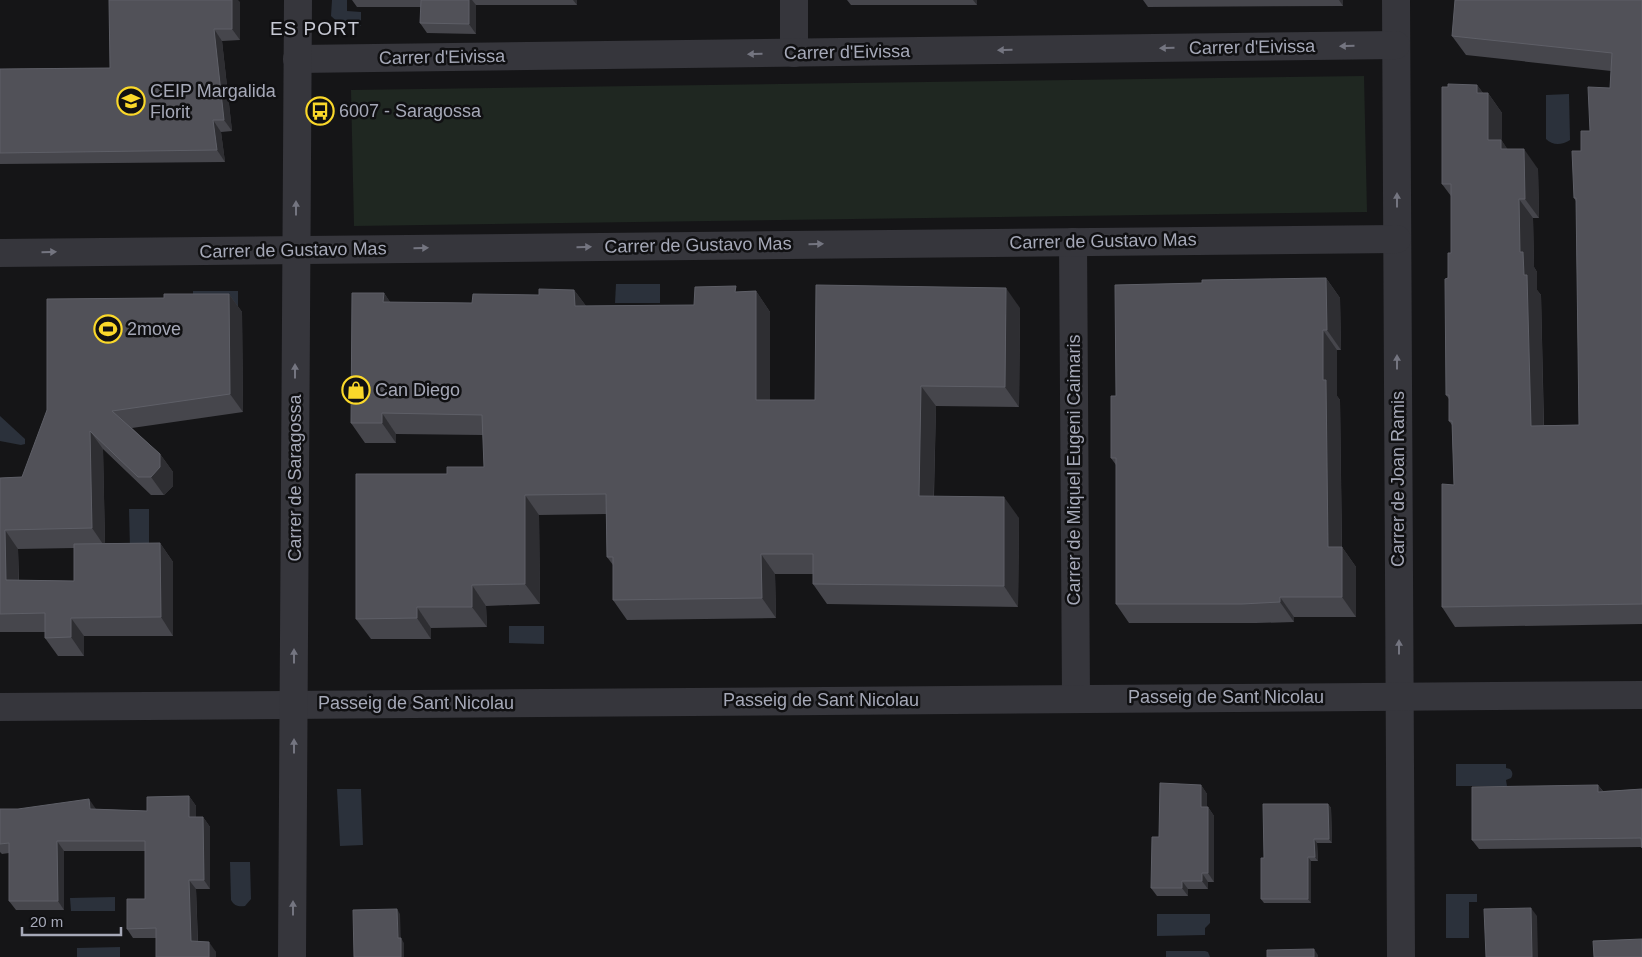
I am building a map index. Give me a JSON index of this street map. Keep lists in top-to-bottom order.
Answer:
{
  "streets": {
    "street": [
      "Carrer d'Eivissa",
      "Carrer de Gustavo Mas",
      "Carrer de Miquel Eugeni Caimaris",
      "Carrer de Saragossa",
      "Carrer de Joan Ramis",
      "Passeig de Sant Nicolau"
    ]
  },
  "crossings": [
    ["Carrer d'Eivissa", "Carrer de Saragossa"],
    ["Carrer d'Eivissa", "Carrer de Joan Ramis"],
    ["Carrer de Gustavo Mas", "Carrer de Miquel Eugeni Caimaris"],
    ["Carrer de Gustavo Mas", "Carrer de Saragossa"],
    ["Carrer de Gustavo Mas", "Carrer de Joan Ramis"],
    ["Carrer de Miquel Eugeni Caimaris", "Passeig de Sant Nicolau"],
    ["Carrer de Saragossa", "Passeig de Sant Nicolau"],
    ["Carrer de Joan Ramis", "Passeig de Sant Nicolau"]
  ],
  "one_way": [
    "Carrer d'Eivissa",
    "Carrer de Gustavo Mas",
    "Carrer de Saragossa",
    "Carrer de Joan Ramis"
  ],
  "districts": ["ES PORT"],
  "places": {
    "school or university": ["CEIP Margalida Florit"],
    "bus stop": ["6007 - Saragossa"],
    "sports": ["2move"],
    "shop": ["Can Diego"]
  },
  "scale_bar": "20 m"
}
